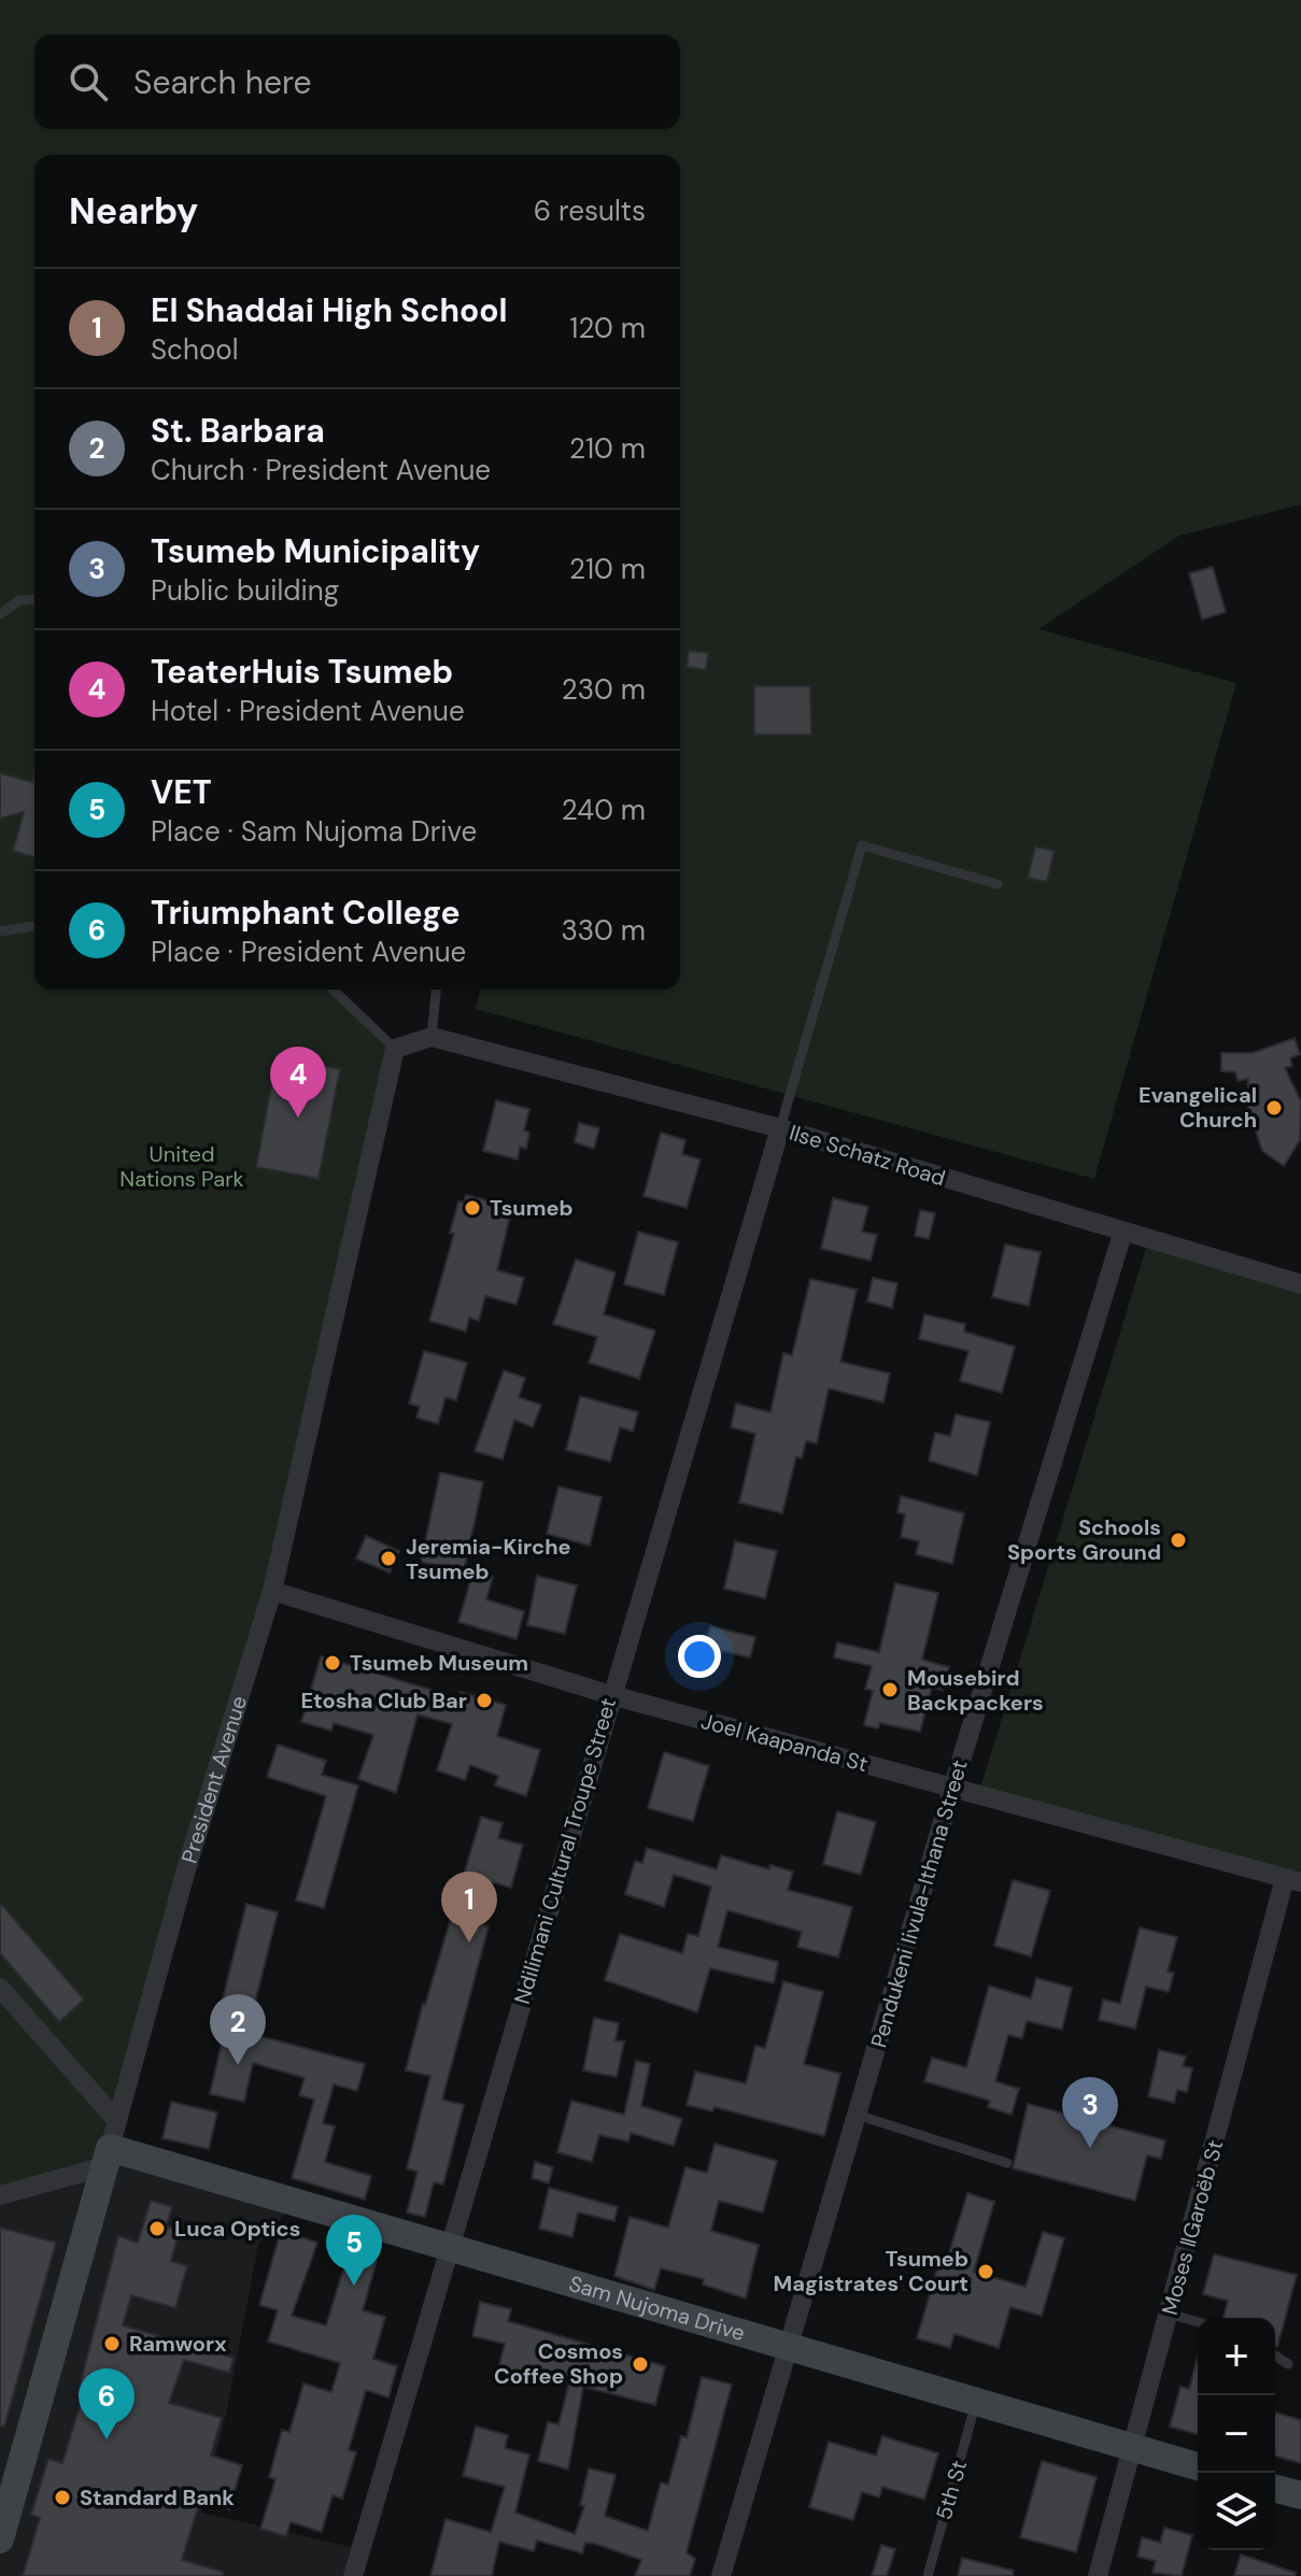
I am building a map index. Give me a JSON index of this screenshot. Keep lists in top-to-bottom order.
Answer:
{
  "streets": {
    "street": [
      "Ilse Schatz Road",
      "Joel Kaapanda St",
      "President Avenue",
      "Ndilimani Cultural Troupe Street",
      "Pendukeni Iivula-Ithana Street",
      "Moses ǁGaroëb St",
      "Sam Nujoma Drive"
    ],
    "lane": ["5th St"]
  },
  "crossings": [
    ["Ilse Schatz Road", "Ndilimani Cultural Troupe Street"],
    ["Ilse Schatz Road", "Pendukeni Iivula-Ithana Street"],
    ["Joel Kaapanda St", "President Avenue"],
    ["Joel Kaapanda St", "Ndilimani Cultural Troupe Street"],
    ["Joel Kaapanda St", "Pendukeni Iivula-Ithana Street"],
    ["Joel Kaapanda St", "Moses ǁGaroëb St"],
    ["President Avenue", "Sam Nujoma Drive"],
    ["Ndilimani Cultural Troupe Street", "Sam Nujoma Drive"],
    ["Pendukeni Iivula-Ithana Street", "Sam Nujoma Drive"],
    ["Moses ǁGaroëb St", "Sam Nujoma Drive"],
    ["Sam Nujoma Drive", "5th St"]
  ],
  "parks": ["United Nations Park"],
  "places": [
    "Evangelical Church",
    "Tsumeb",
    "Schools Sports Ground",
    "Jeremia-Kirche Tsumeb",
    "Tsumeb Museum",
    "Mousebird Backpackers",
    "Etosha Club Bar",
    "Luca Optics",
    "Tsumeb Magistrates' Court",
    "Ramworx",
    "Cosmos Coffee Shop",
    "Standard Bank"
  ],
  "page": {
    "search": "Search here",
    "heading": ["Nearby", "6 results"],
    "list": [
      {
        "mark": "1",
        "name": "El Shaddai High School",
        "note": "School",
        "value": "120 m"
      },
      {
        "mark": "2",
        "name": "St. Barbara",
        "note": "Church · President Avenue",
        "value": "210 m"
      },
      {
        "mark": "3",
        "name": "Tsumeb Municipality",
        "note": "Public building",
        "value": "210 m"
      },
      {
        "mark": "4",
        "name": "TeaterHuis Tsumeb",
        "note": "Hotel · President Avenue",
        "value": "230 m"
      },
      {
        "mark": "5",
        "name": "VET",
        "note": "Place · Sam Nujoma Drive",
        "value": "240 m"
      },
      {
        "mark": "6",
        "name": "Triumphant College",
        "note": "Place · President Avenue",
        "value": "330 m"
      }
    ],
    "pins": [
      "4",
      "1",
      "2",
      "3",
      "5",
      "6"
    ],
    "map_buttons": ["+", "−"]
  }
}
